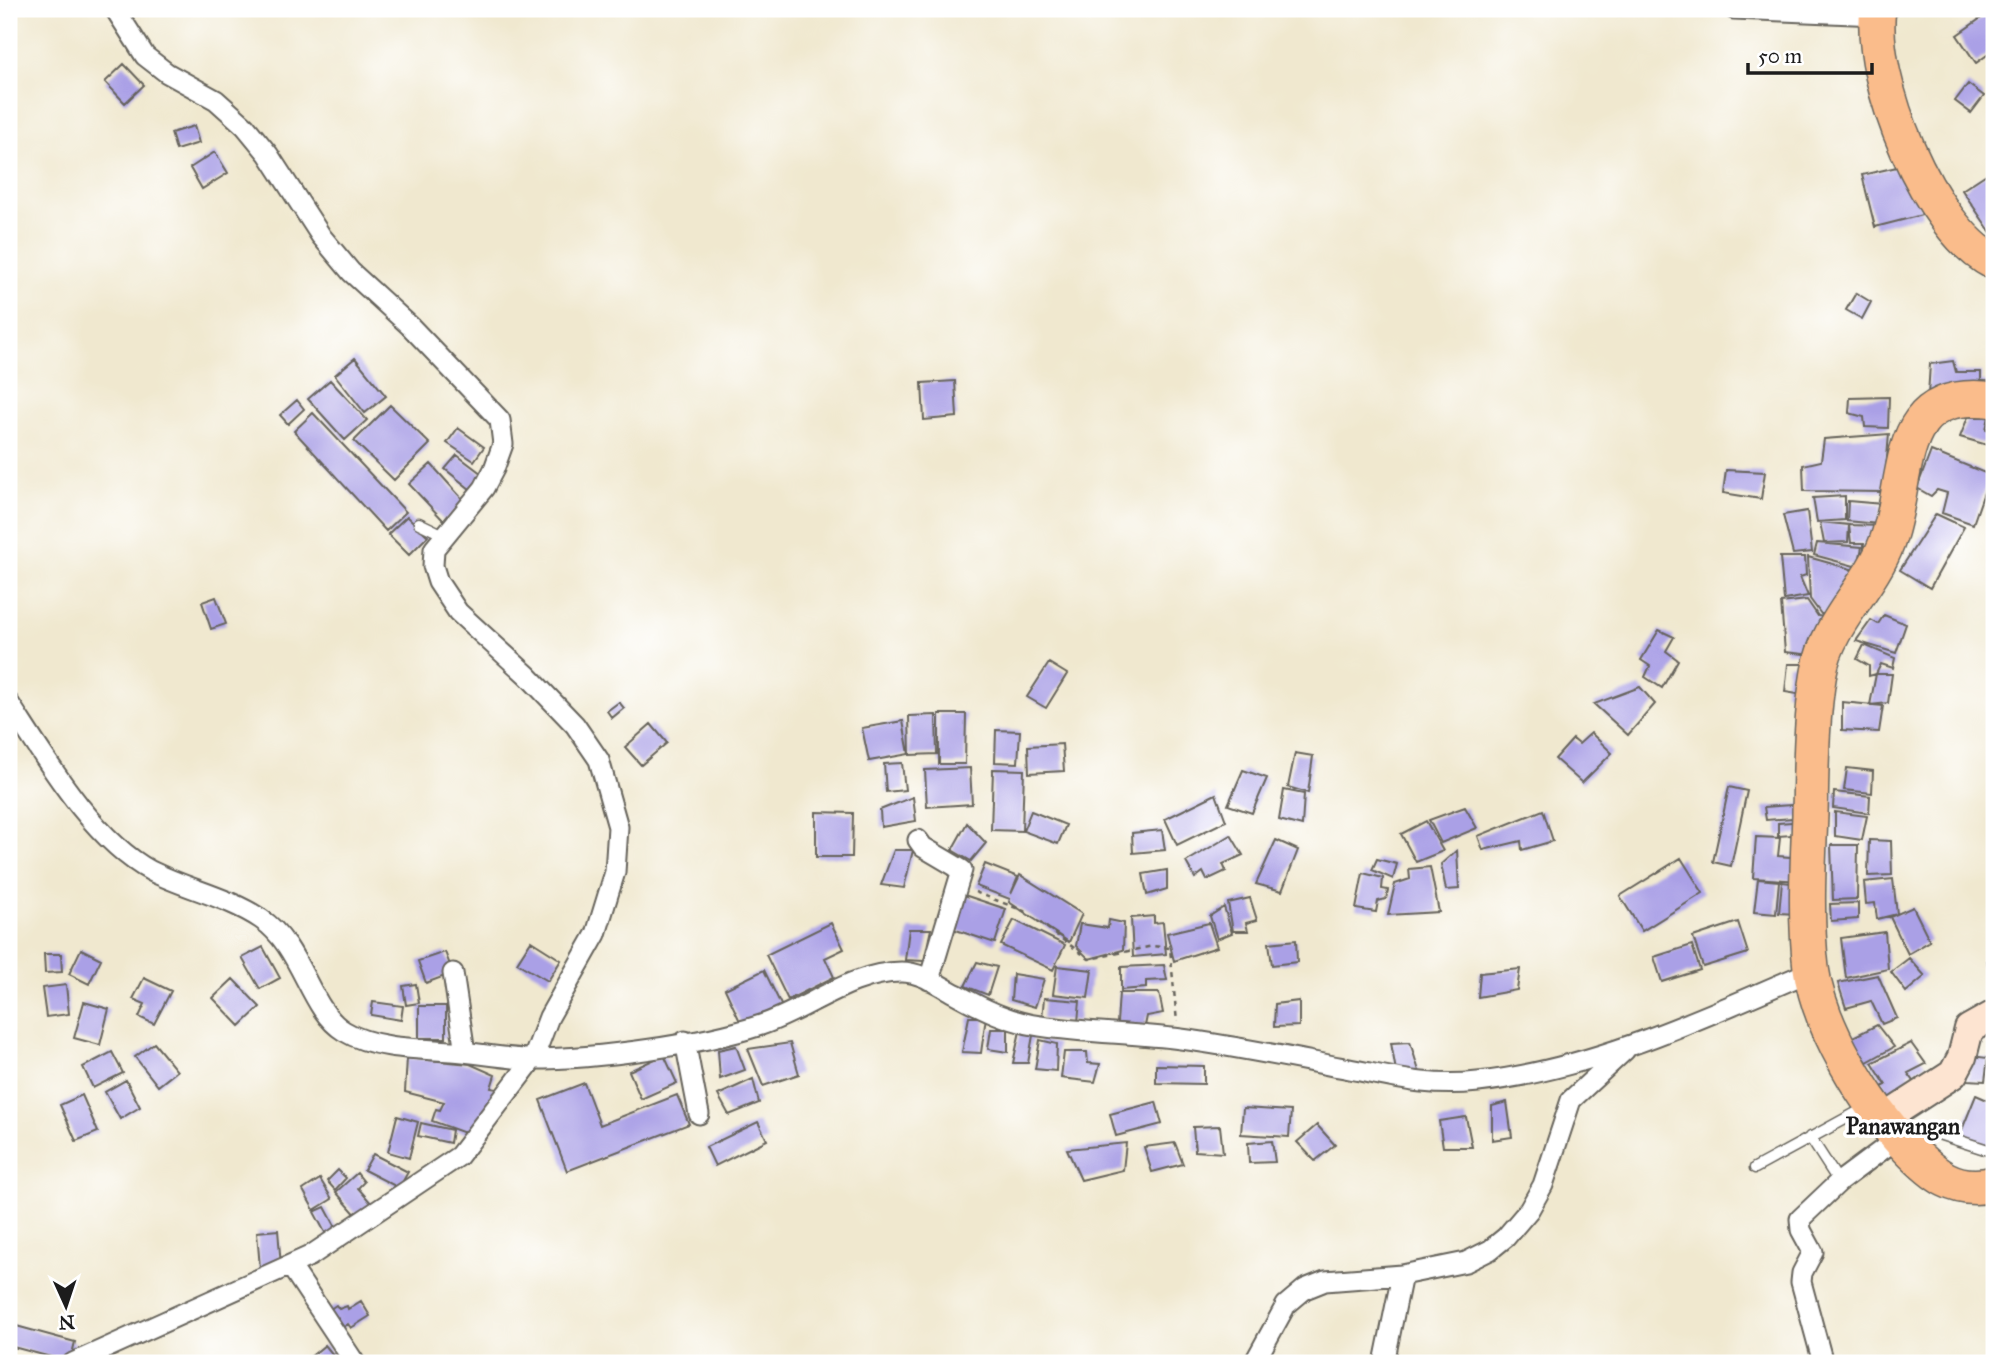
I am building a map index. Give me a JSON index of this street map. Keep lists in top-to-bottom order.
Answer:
{
  "districts": ["Panawangan"],
  "scale_bar": "50 m",
  "north": "bottom"
}
